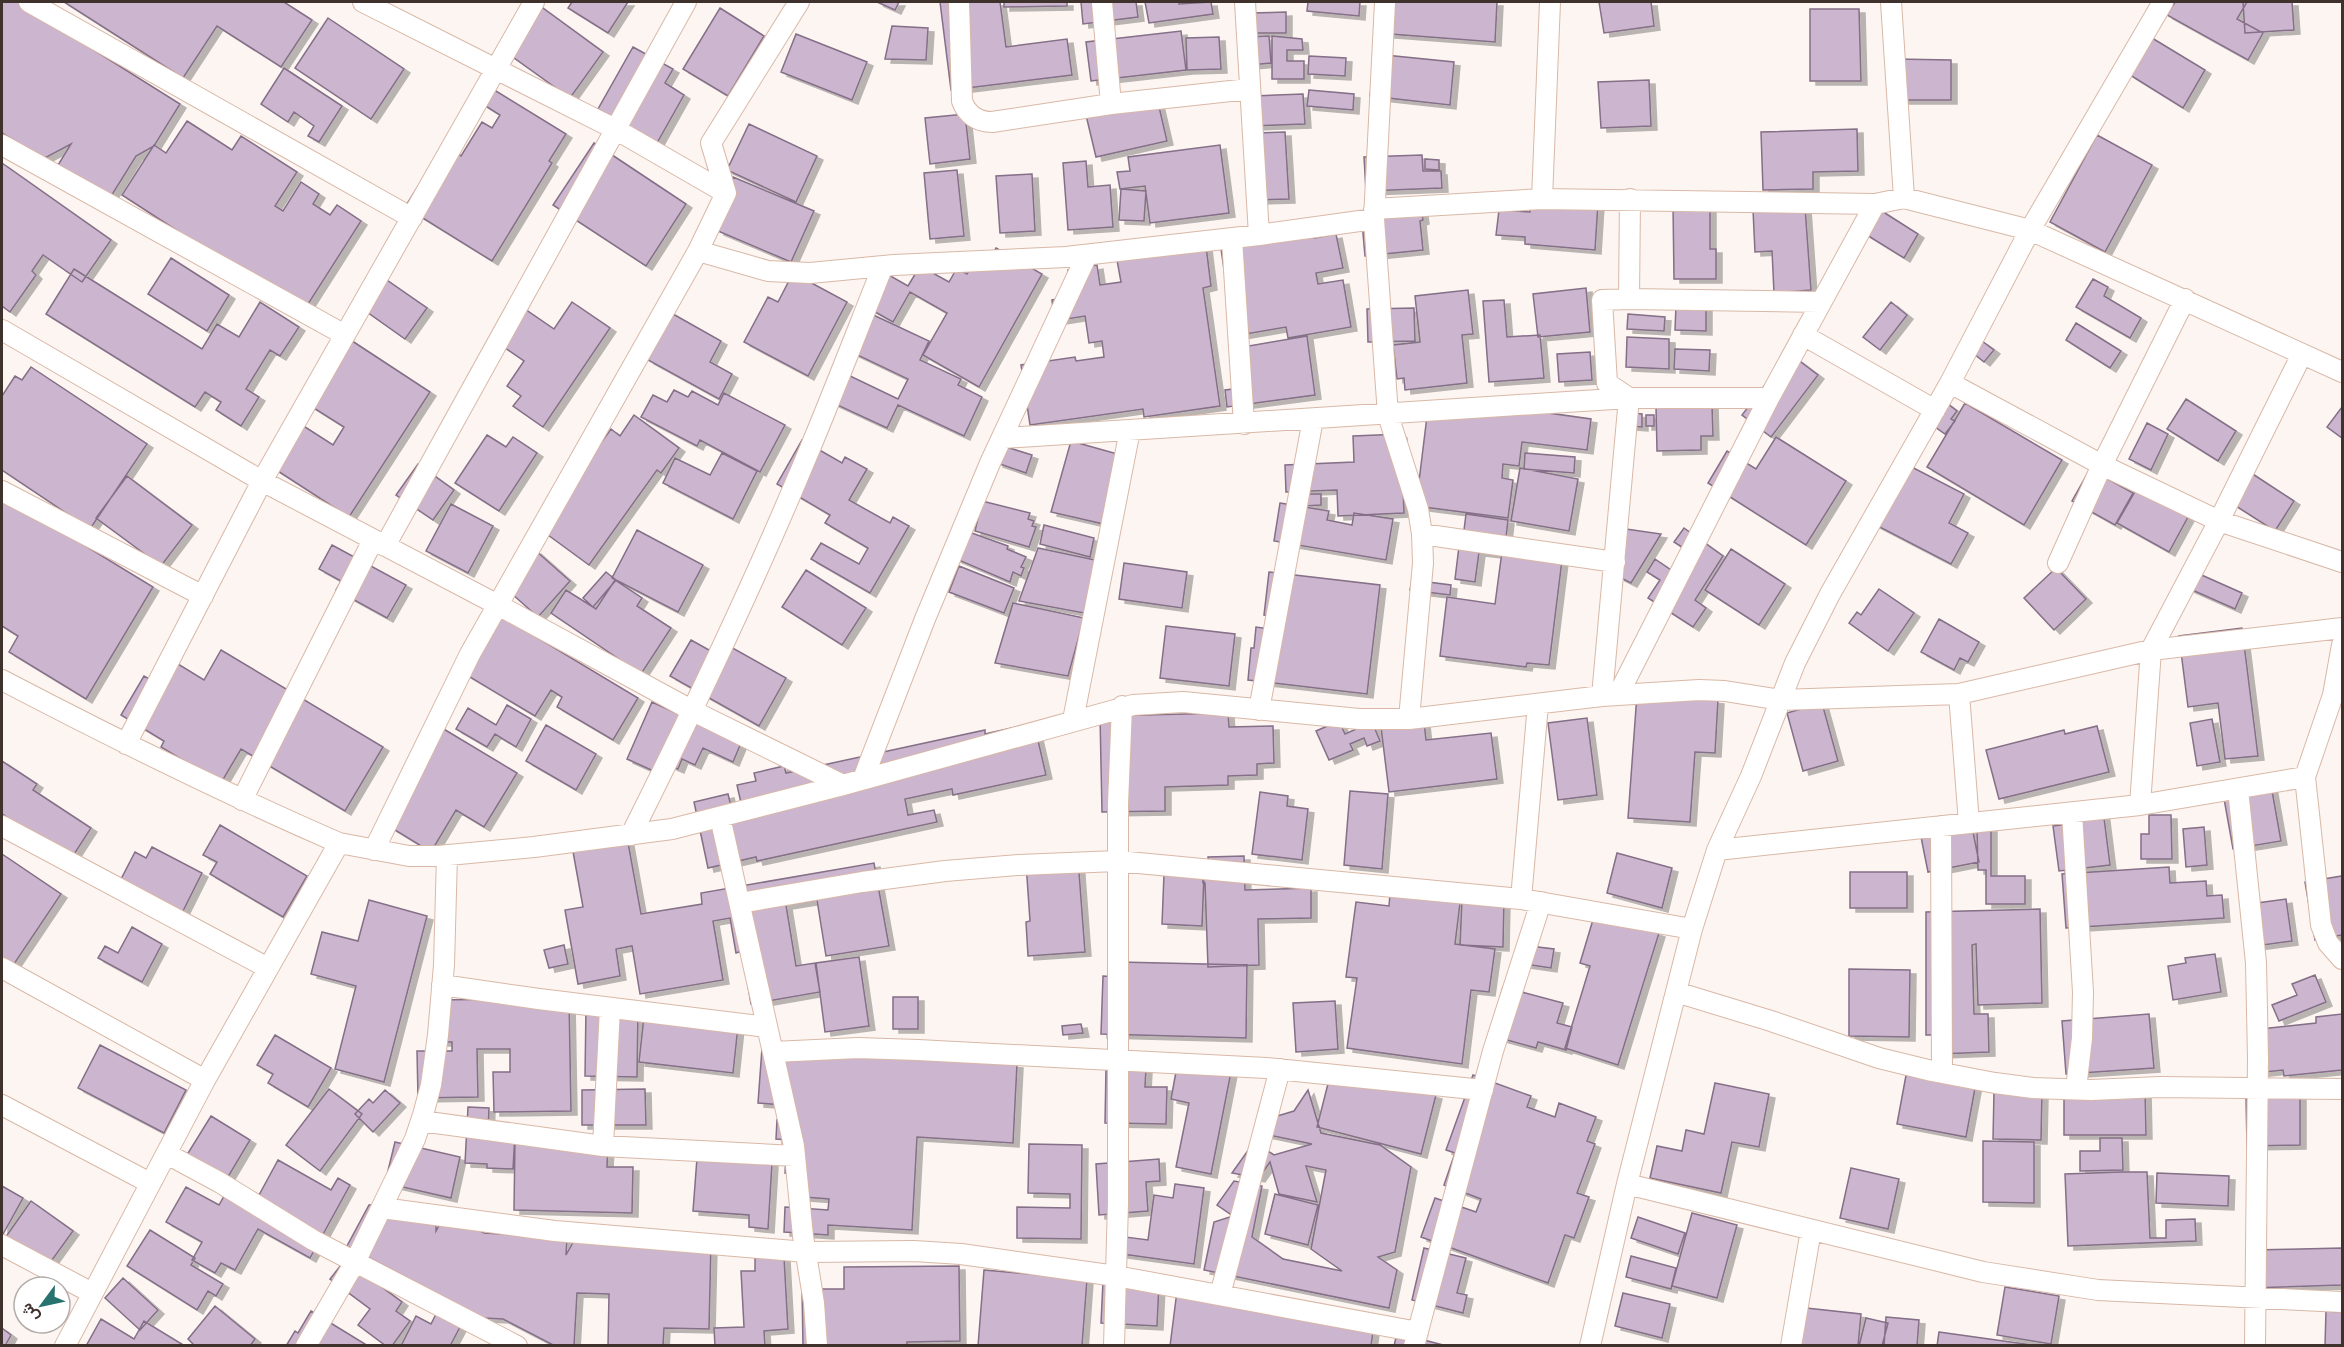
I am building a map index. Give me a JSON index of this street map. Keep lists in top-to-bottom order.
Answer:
{
  "north": "bottom left"
}
